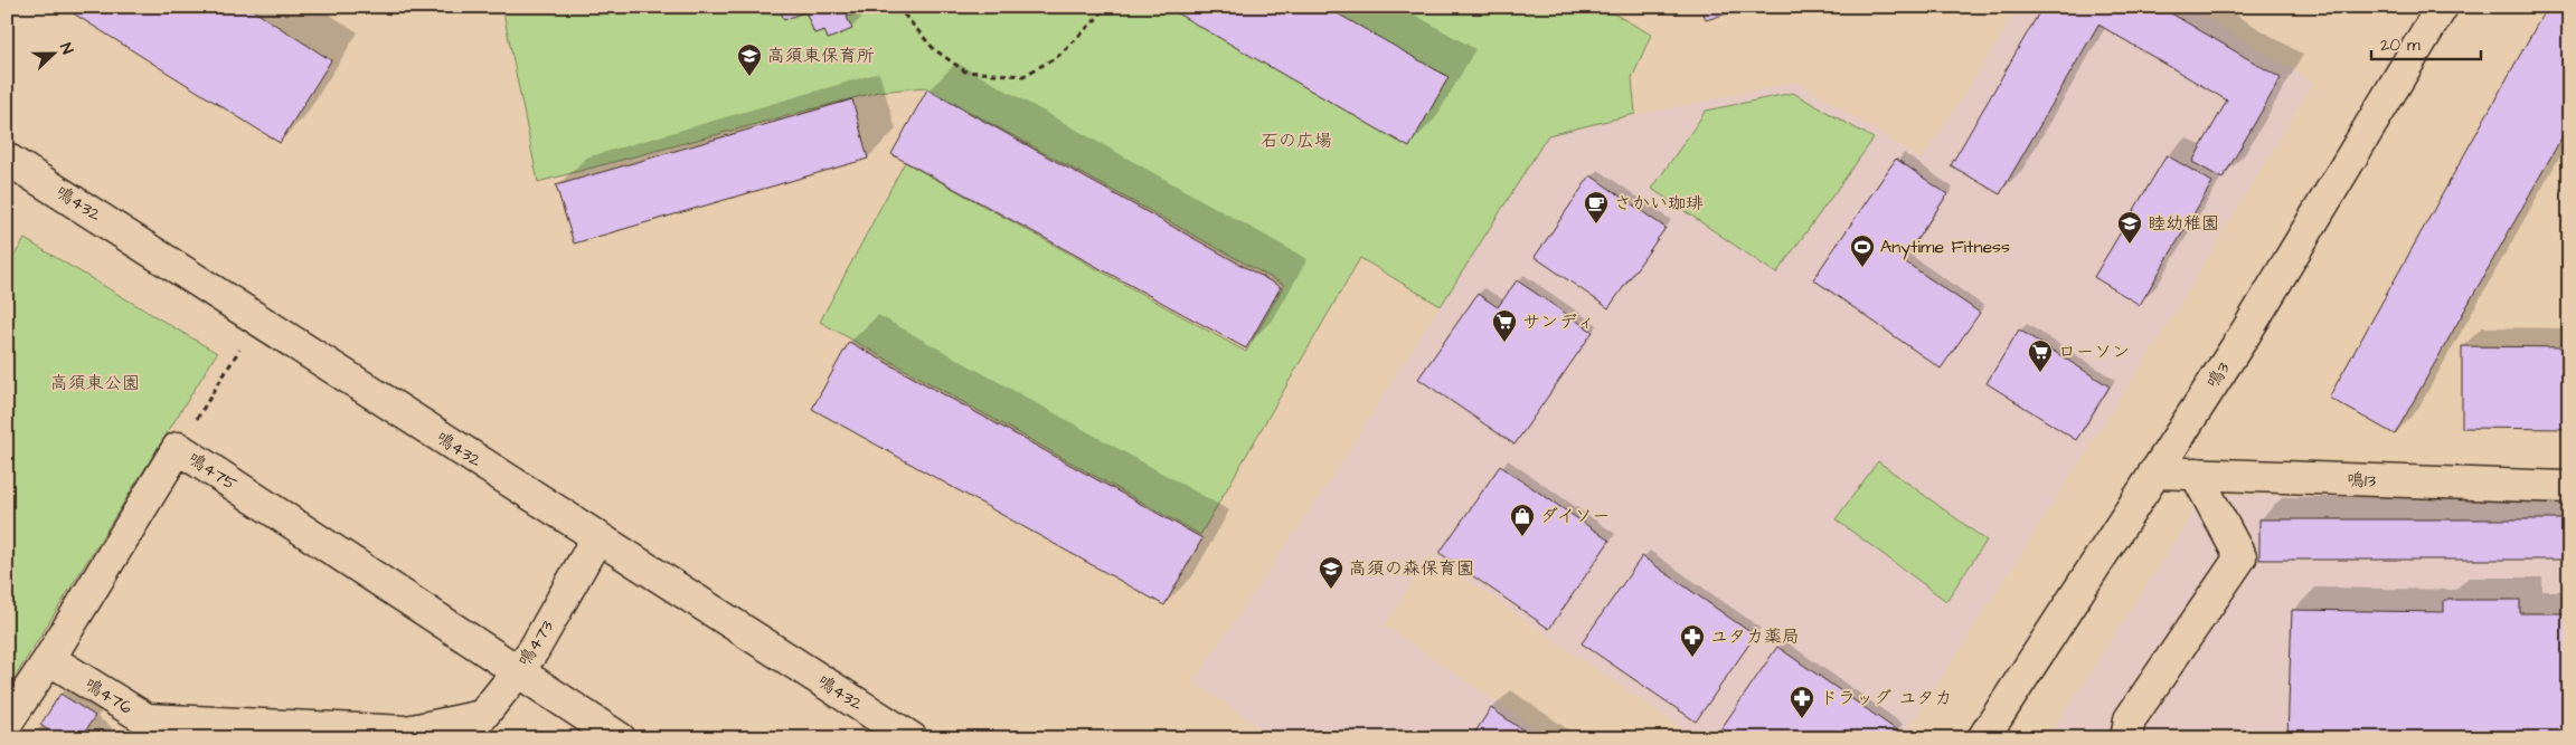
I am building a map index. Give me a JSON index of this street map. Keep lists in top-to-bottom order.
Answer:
{
  "streets": {
    "street": [
      "鳴432",
      "鳴3",
      "鳴475",
      "鳴13",
      "鳴473",
      "鳴476"
    ]
  },
  "crossings": [
    ["鳴432", "鳴473"],
    ["鳴3", "鳴13"],
    ["鳴475", "鳴473"],
    ["鳴475", "鳴476"],
    ["鳴473", "鳴476"]
  ],
  "parks": ["石の広場", "高須東公園"],
  "places": {
    "school or university": ["高須東保育所", "睦幼稚園", "高須の森保育園"],
    "cafe": ["さかい珈琲"],
    "sports": ["Anytime Fitness"],
    "supermarket": ["サンディ", "ローソン"],
    "shop": ["ダイソー"],
    "pharmacy": ["ユタカ薬局", "ドラッグ ユタカ"]
  },
  "scale_bar": "20 m",
  "north": "right"
}
